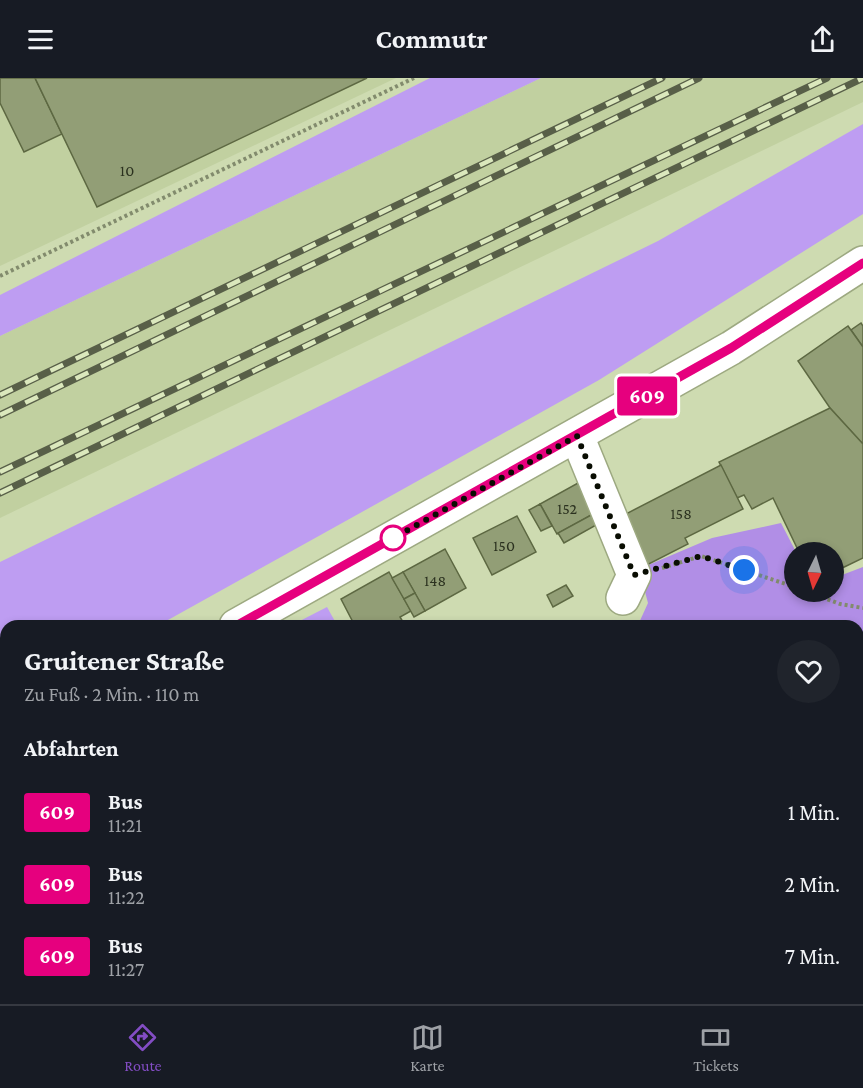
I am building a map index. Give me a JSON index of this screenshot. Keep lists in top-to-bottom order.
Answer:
{
  "lines": ["bus line 609"],
  "house_numbers": [
    "10",
    "152",
    "158",
    "150",
    "148"
  ],
  "north": "bottom",
  "page": {
    "header": "Commutr",
    "on_map": "609",
    "heading": [
      ["Gruitener Straße", "Zu Fuß · 2 Min. · 110 m"],
      "Abfahrten"
    ],
    "list": [
      {
        "mark": "609",
        "name": "Bus",
        "note": "11:21",
        "value": "1 Min."
      },
      {
        "mark": "609",
        "name": "Bus",
        "note": "11:22",
        "value": "2 Min."
      },
      {
        "mark": "609",
        "name": "Bus",
        "note": "11:27",
        "value": "7 Min."
      }
    ],
    "tabs": ["Route", "Karte", "Tickets"]
  }
}
